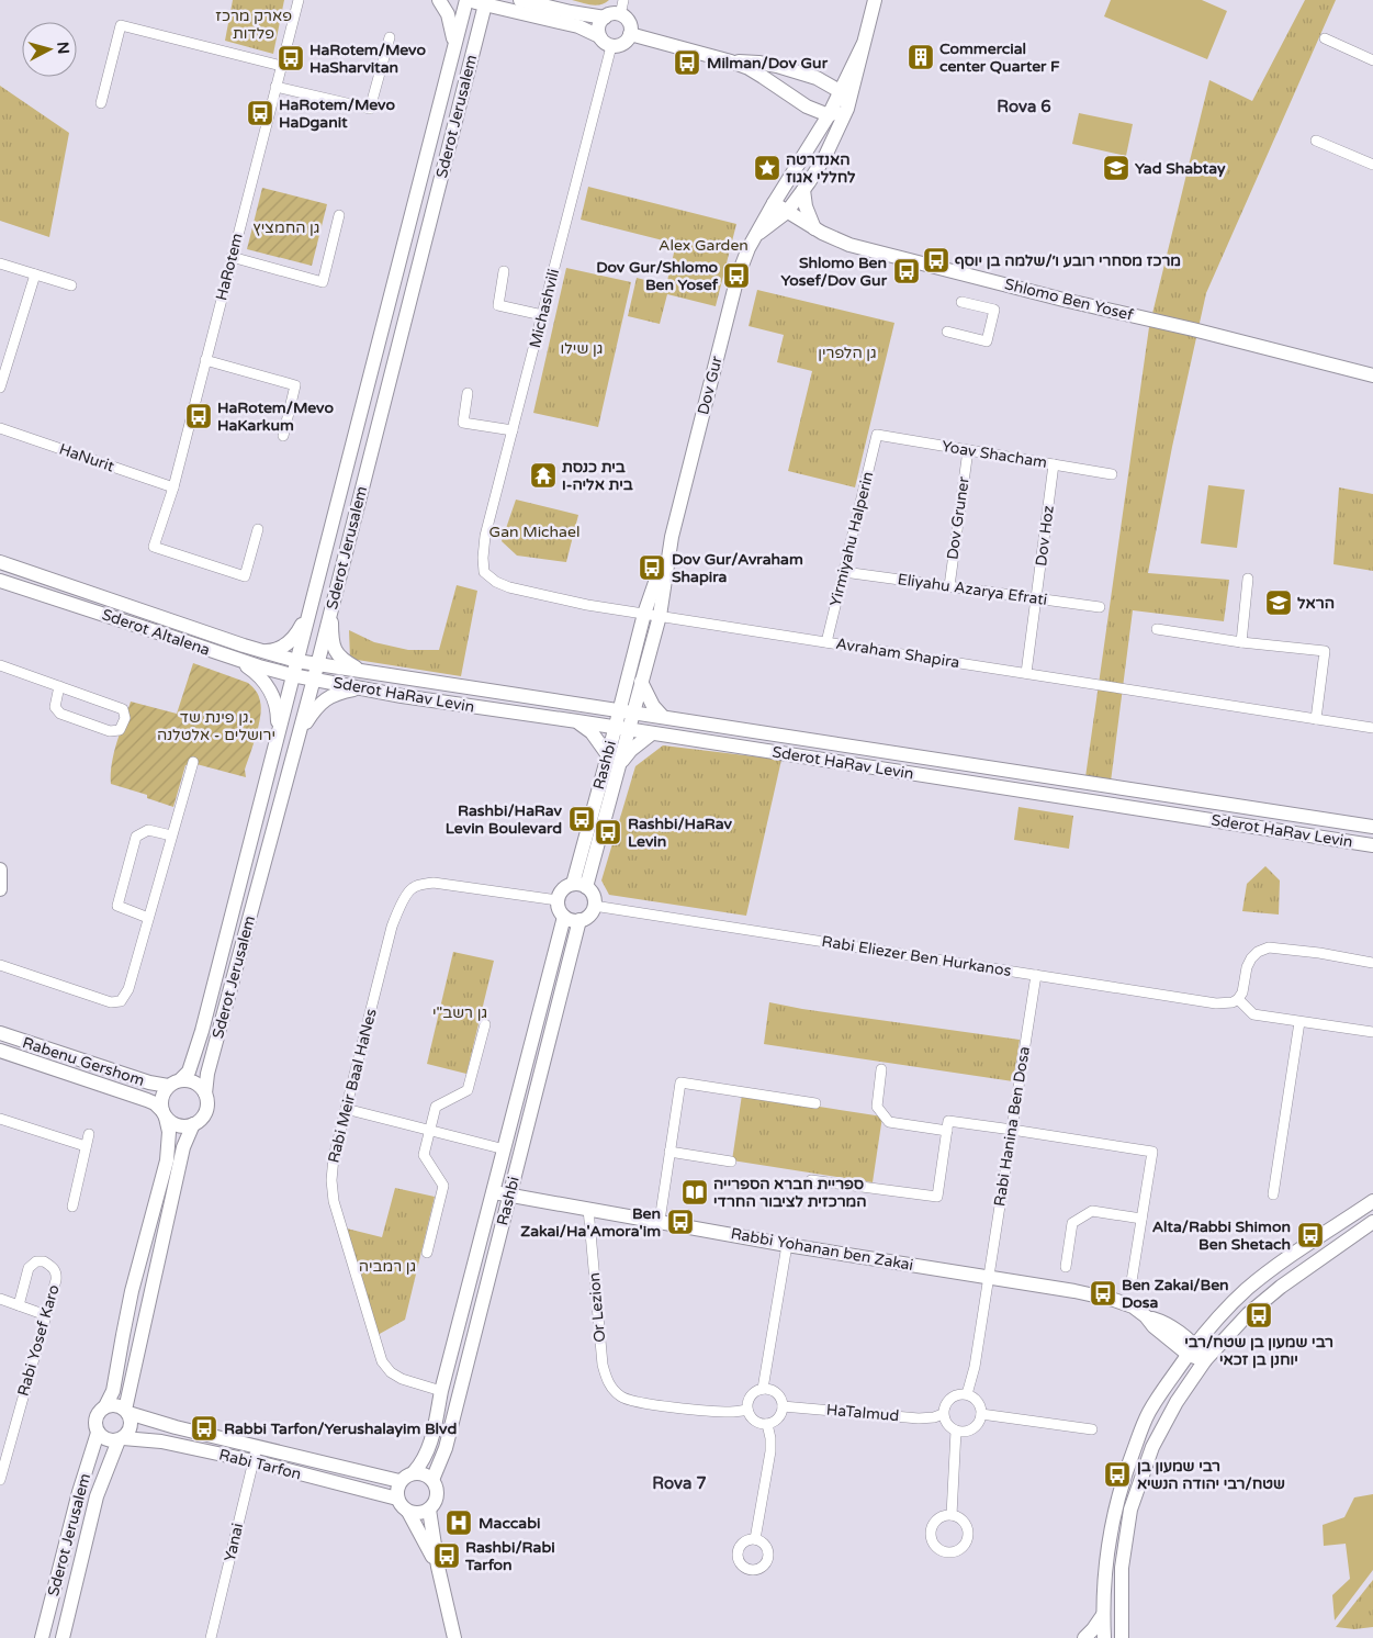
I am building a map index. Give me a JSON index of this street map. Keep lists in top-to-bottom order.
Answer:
{
  "streets": {
    "street": [
      "Sderot Jerusalem",
      "HaRotem",
      "Shlomo Ben Yosef",
      "Michashvili",
      "Dov Gur",
      "Yoav Shacham",
      "HaNurit",
      "Dov Gruner",
      "Dov Hoz",
      "Yirmiyahu Halperin",
      "Eliyahu Azarya Efrati",
      "Sderot Altalena",
      "Avraham Shapira",
      "Sderot HaRav Levin",
      "Rashbi",
      "Rabi Eliezer Ben Hurkanos",
      "Rabenu Gershom",
      "Rabi Meir Baal HaNes",
      "Rabi Hanina Ben Dosa",
      "Rabbi Yohanan ben Zakai",
      "Or Lezion",
      "Rabi Yosef Karo",
      "HaTalmud",
      "Rabi Tarfon",
      "Yanai"
    ]
  },
  "crossings": [
    ["Sderot Jerusalem", "Sderot Altalena"],
    ["Sderot Jerusalem", "Sderot HaRav Levin"],
    ["Sderot Jerusalem", "Rabenu Gershom"],
    ["Sderot Jerusalem", "Rabi Tarfon"],
    ["HaRotem", "HaNurit"],
    ["Shlomo Ben Yosef", "Dov Gur"],
    ["Michashvili", "Avraham Shapira"],
    ["Dov Gur", "Avraham Shapira"],
    ["Dov Gur", "Sderot HaRav Levin"],
    ["Dov Gur", "Rashbi"],
    ["Yoav Shacham", "Dov Gruner"],
    ["Yoav Shacham", "Dov Hoz"],
    ["Yoav Shacham", "Yirmiyahu Halperin"],
    ["Dov Gruner", "Eliyahu Azarya Efrati"],
    ["Dov Hoz", "Eliyahu Azarya Efrati"],
    ["Dov Hoz", "Avraham Shapira"],
    ["Yirmiyahu Halperin", "Eliyahu Azarya Efrati"],
    ["Yirmiyahu Halperin", "Avraham Shapira"],
    ["Sderot Altalena", "Sderot HaRav Levin"],
    ["Sderot HaRav Levin", "Rashbi"],
    ["Rashbi", "Rabi Eliezer Ben Hurkanos"],
    ["Rashbi", "Rabi Meir Baal HaNes"],
    ["Rashbi", "Rabbi Yohanan ben Zakai"],
    ["Rashbi", "Rabi Tarfon"],
    ["Rabi Eliezer Ben Hurkanos", "Rabi Meir Baal HaNes"],
    ["Rabi Eliezer Ben Hurkanos", "Rabi Hanina Ben Dosa"],
    ["Rabi Hanina Ben Dosa", "Rabbi Yohanan ben Zakai"],
    ["Rabi Hanina Ben Dosa", "HaTalmud"],
    ["Rabbi Yohanan ben Zakai", "Or Lezion"],
    ["Or Lezion", "HaTalmud"],
    ["Rabi Tarfon", "Yanai"]
  ],
  "districts": ["Rova 6", "Rova 7"],
  "parks": [
    "פארק מרכז פלדות",
    "גן החמציץ",
    "Alex Garden",
    "גן שילו",
    "גן הלפרין",
    "Gan Michael",
    "גן פינת שד. ירושלים - אלטלנה",
    "גן רשב\"י",
    "גן רמביה"
  ],
  "places": {
    "building": ["Commercial center Quarter F"],
    "bus stop": [
      "HaRotem/Mevo HaSharvitan",
      "Milman/Dov Gur",
      "HaRotem/Mevo HaDganit",
      "מרכז מסחרי רובע ו׳/שלמה בן יוסף",
      "Shlomo Ben Yosef/Dov Gur",
      "Dov Gur/Shlomo Ben Yosef",
      "HaRotem/Mevo HaKarkum",
      "Dov Gur/Avraham Shapira",
      "Rashbi/HaRav Levin Boulevard",
      "Rashbi/HaRav Levin",
      "Ben Zakai/Ha'Amora'im",
      "Alta/Rabbi Shimon Ben Shetach",
      "Ben Zakai/Ben Dosa",
      "רבי שמעון בן שטח/רבי יוחנן בן זכאי",
      "Rabbi Tarfon/Yerushalayim Blvd",
      "רבי שמעון בן שטח/רבי יהודה הנשיא",
      "Rashbi/Rabi Tarfon"
    ],
    "place": ["האנדרטה לחללי אגוז"],
    "school or university": ["Yad Shabtay", "הראל"],
    "temple": ["בית כנסת בית אליה-ו"],
    "library": ["ספריית חברא הספרייה המרכזית לציבור החרדי"],
    "hospital": ["Maccabi"]
  },
  "north": "right"
}
